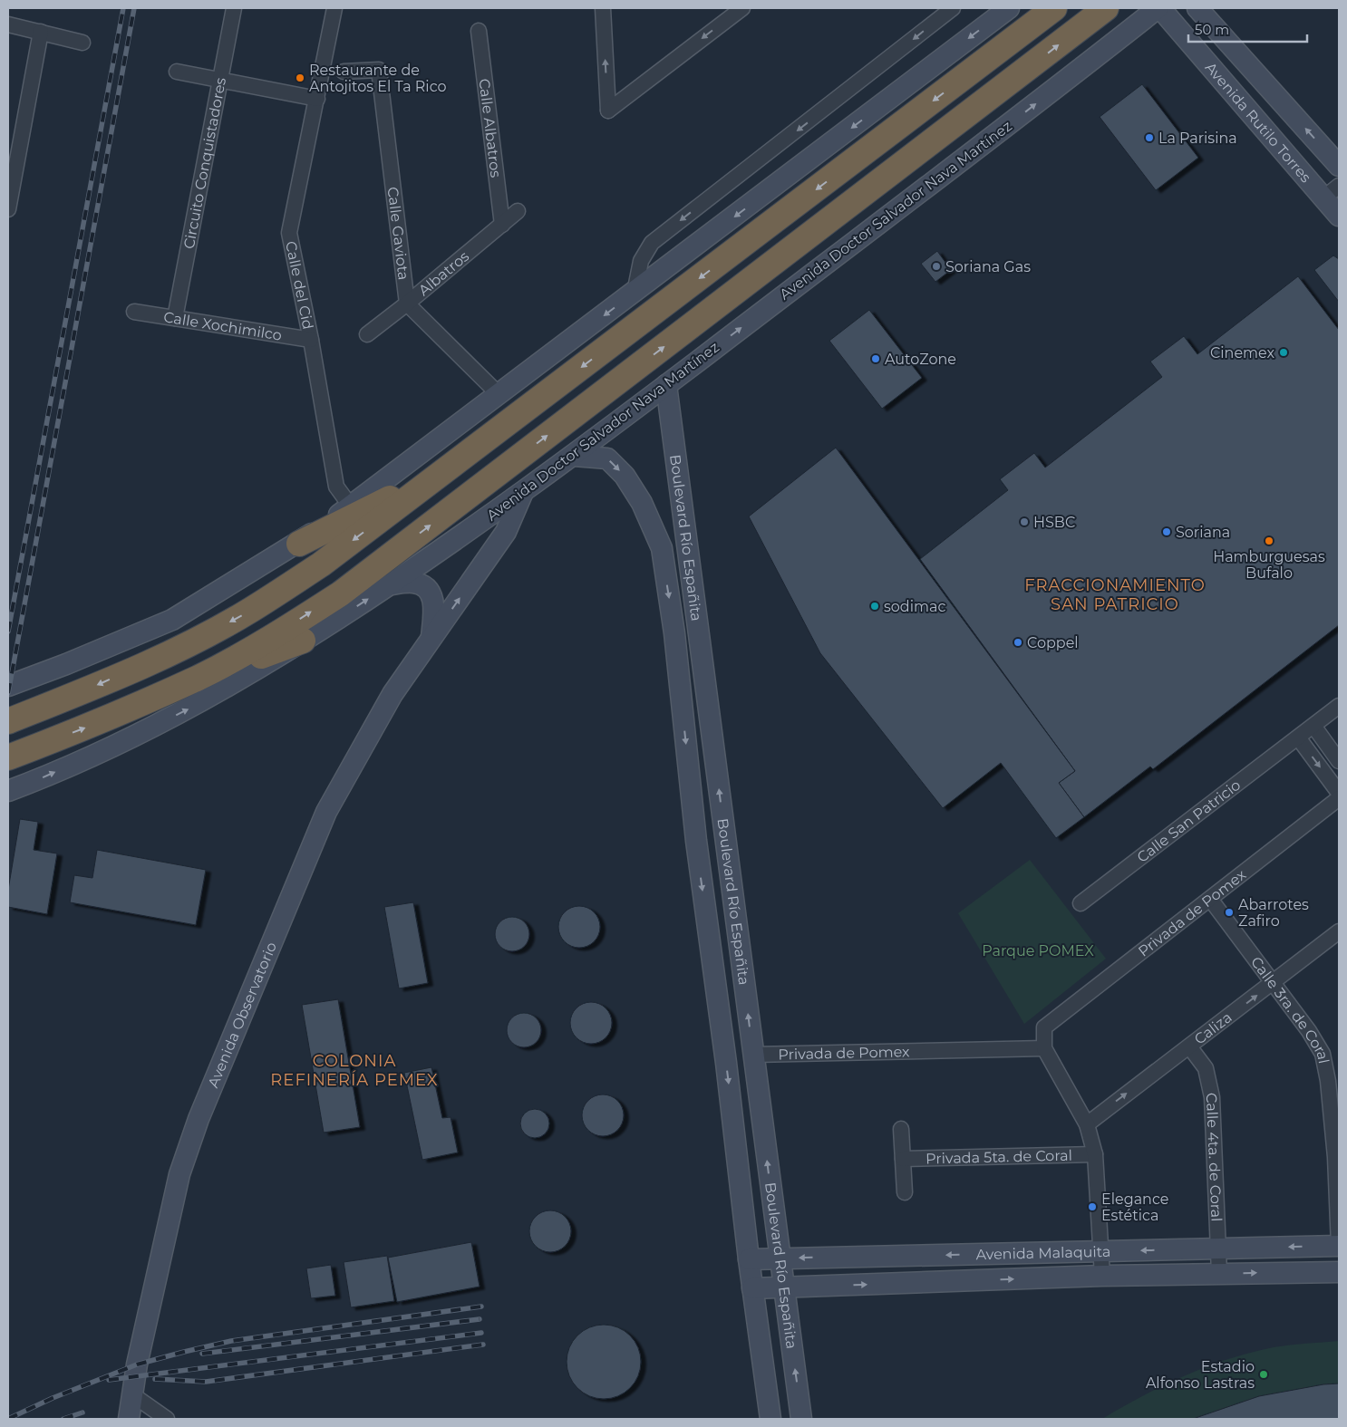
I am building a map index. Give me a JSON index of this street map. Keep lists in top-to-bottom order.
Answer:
{
  "streets": {
    "highway": ["Avenida Doctor Salvador Nava Martínez"],
    "main road": [
      "Avenida Rutilo Torres",
      "Boulevard Río Españita",
      "Avenida Observatorio",
      "Avenida Malaquita"
    ],
    "street": [
      "Calle Albatros",
      "Circuito Conquistadores",
      "Calle Gaviota",
      "Albatros",
      "Calle del Cid",
      "Calle Xochimilco",
      "Calle San Patricio",
      "Privada de Pomex",
      "Calle 3ra. de Coral",
      "Caliza",
      "Privada 5ta. de Coral",
      "Calle 4ta. de Coral"
    ]
  },
  "crossings": [
    ["Avenida Rutilo Torres", "Avenida Doctor Salvador Nava Martínez"],
    ["Calle Albatros", "Albatros"],
    ["Circuito Conquistadores", "Calle Xochimilco"],
    ["Avenida Doctor Salvador Nava Martínez", "Boulevard Río Españita"],
    ["Avenida Doctor Salvador Nava Martínez", "Avenida Observatorio"],
    ["Calle Gaviota", "Albatros"],
    ["Calle del Cid", "Calle Xochimilco"],
    ["Boulevard Río Españita", "Privada de Pomex"],
    ["Boulevard Río Españita", "Avenida Malaquita"],
    ["Privada de Pomex", "Calle 3ra. de Coral"],
    ["Calle 3ra. de Coral", "Caliza"],
    ["Calle 3ra. de Coral", "Avenida Malaquita"],
    ["Caliza", "Calle 4ta. de Coral"],
    ["Calle 4ta. de Coral", "Avenida Malaquita"]
  ],
  "one_way": ["Caliza"],
  "districts": ["FRACCIONAMIENTO SAN PATRICIO", "COLONIA REFINERÍA PEMEX"],
  "parks": ["Parque POMEX"],
  "places": [
    "Restaurante de Antojitos El Ta Rico",
    "La Parisina",
    "Soriana Gas",
    "Cinemex",
    "AutoZone",
    "HSBC",
    "Soriana",
    "Hamburguesas Bufalo",
    "sodimac",
    "Coppel",
    "Abarrotes Zafiro",
    "Elegance Estética",
    "Estadio Alfonso Lastras"
  ],
  "scale_bar": "50 m"
}
